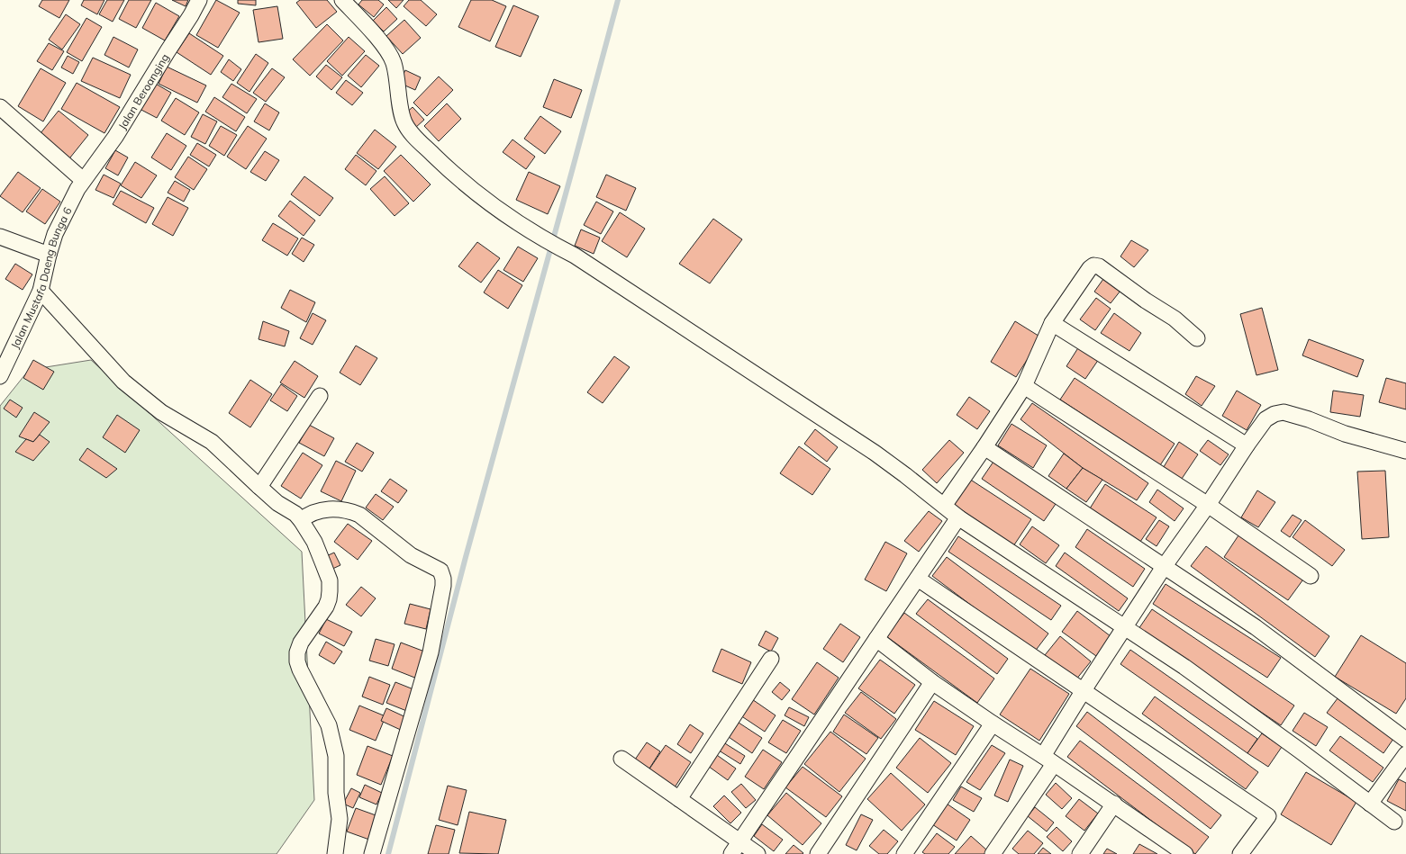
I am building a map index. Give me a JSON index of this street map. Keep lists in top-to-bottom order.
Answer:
{
  "streets": {
    "street": ["Jalan Beroanging", "Jalan Mustafa Daeng Bunga 6"]
  },
  "crossings": [
    ["Jalan Beroanging", "Jalan Mustafa Daeng Bunga 6"]
  ]
}
